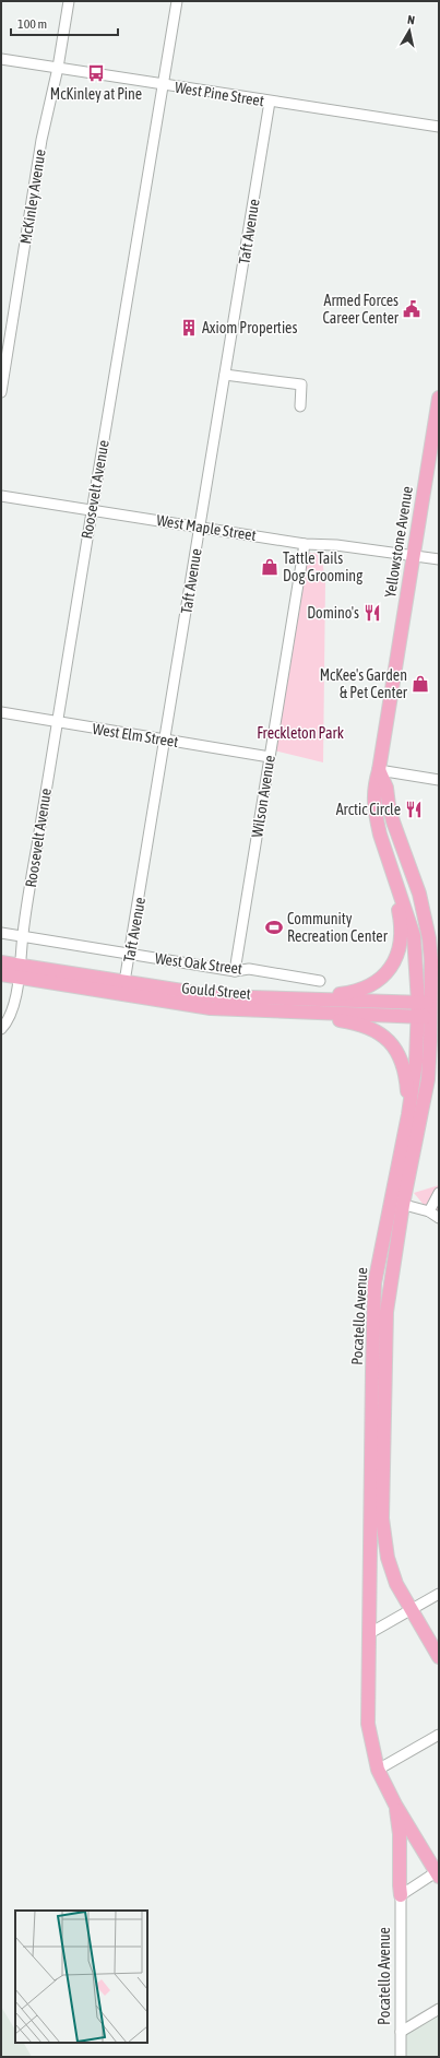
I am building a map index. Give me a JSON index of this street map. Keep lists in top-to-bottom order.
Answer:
{
  "streets": {
    "main road": ["Yellowstone Avenue", "Gould Street", "Pocatello Avenue"],
    "street": [
      "West Pine Street",
      "McKinley Avenue",
      "Taft Avenue",
      "Roosevelt Avenue",
      "West Maple Street",
      "West Elm Street",
      "Wilson Avenue",
      "West Oak Street"
    ]
  },
  "crossings": [
    ["West Pine Street", "McKinley Avenue"],
    ["West Pine Street", "Taft Avenue"],
    ["West Pine Street", "Roosevelt Avenue"],
    ["Taft Avenue", "West Maple Street"],
    ["Taft Avenue", "West Elm Street"],
    ["Taft Avenue", "West Oak Street"],
    ["Taft Avenue", "Gould Street"],
    ["Roosevelt Avenue", "West Maple Street"],
    ["Roosevelt Avenue", "West Elm Street"],
    ["Roosevelt Avenue", "West Oak Street"],
    ["Roosevelt Avenue", "Gould Street"],
    ["West Maple Street", "Yellowstone Avenue"],
    ["West Maple Street", "Wilson Avenue"],
    ["Yellowstone Avenue", "Gould Street"],
    ["Yellowstone Avenue", "Pocatello Avenue"],
    ["West Elm Street", "Wilson Avenue"],
    ["Wilson Avenue", "West Oak Street"],
    ["Gould Street", "Pocatello Avenue"]
  ],
  "parks": ["Freckleton Park"],
  "places": {
    "bus stop": ["McKinley at Pine"],
    "public building": ["Armed Forces Career Center"],
    "building": ["Axiom Properties"],
    "shop": ["Tattle Tails Dog Grooming", "McKee's Garden & Pet Center"],
    "restaurant": ["Domino's", "Arctic Circle"],
    "sports": ["Community Recreation Center"]
  },
  "scale_bar": "100 m",
  "north": "top"
}
